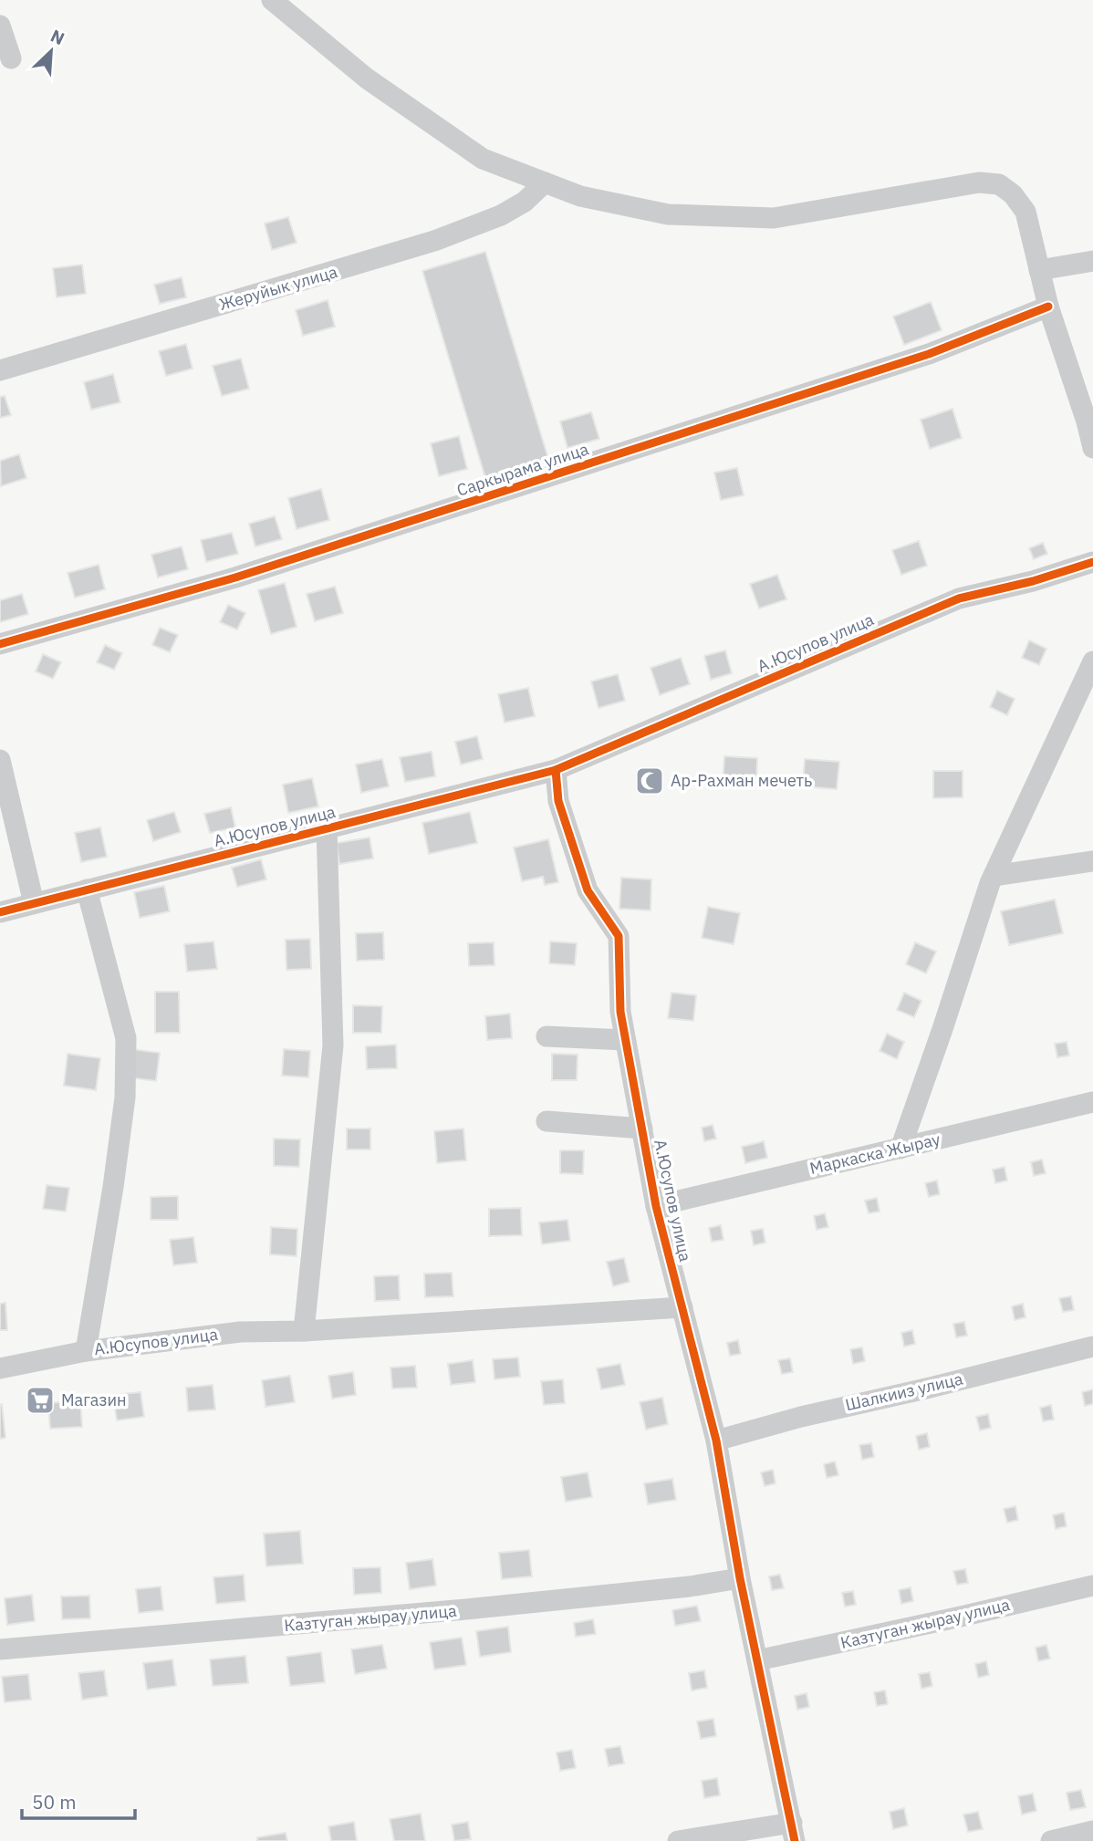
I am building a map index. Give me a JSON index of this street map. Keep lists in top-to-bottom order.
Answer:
{
  "streets": {
    "street": [
      "Жеруйык улица",
      "Саркырама улица",
      "А.Юсупов улица",
      "Маркаска Жырау",
      "Шалкииз улица",
      "Казтуган жырау улица"
    ]
  },
  "crossings": [
    ["А.Юсупов улица", "Маркаска Жырау"]
  ],
  "places": {
    "mosque": ["Ар-Рахман мечеть"],
    "supermarket": ["Магазин"]
  },
  "scale_bar": "50 m",
  "north": "top right"
}
